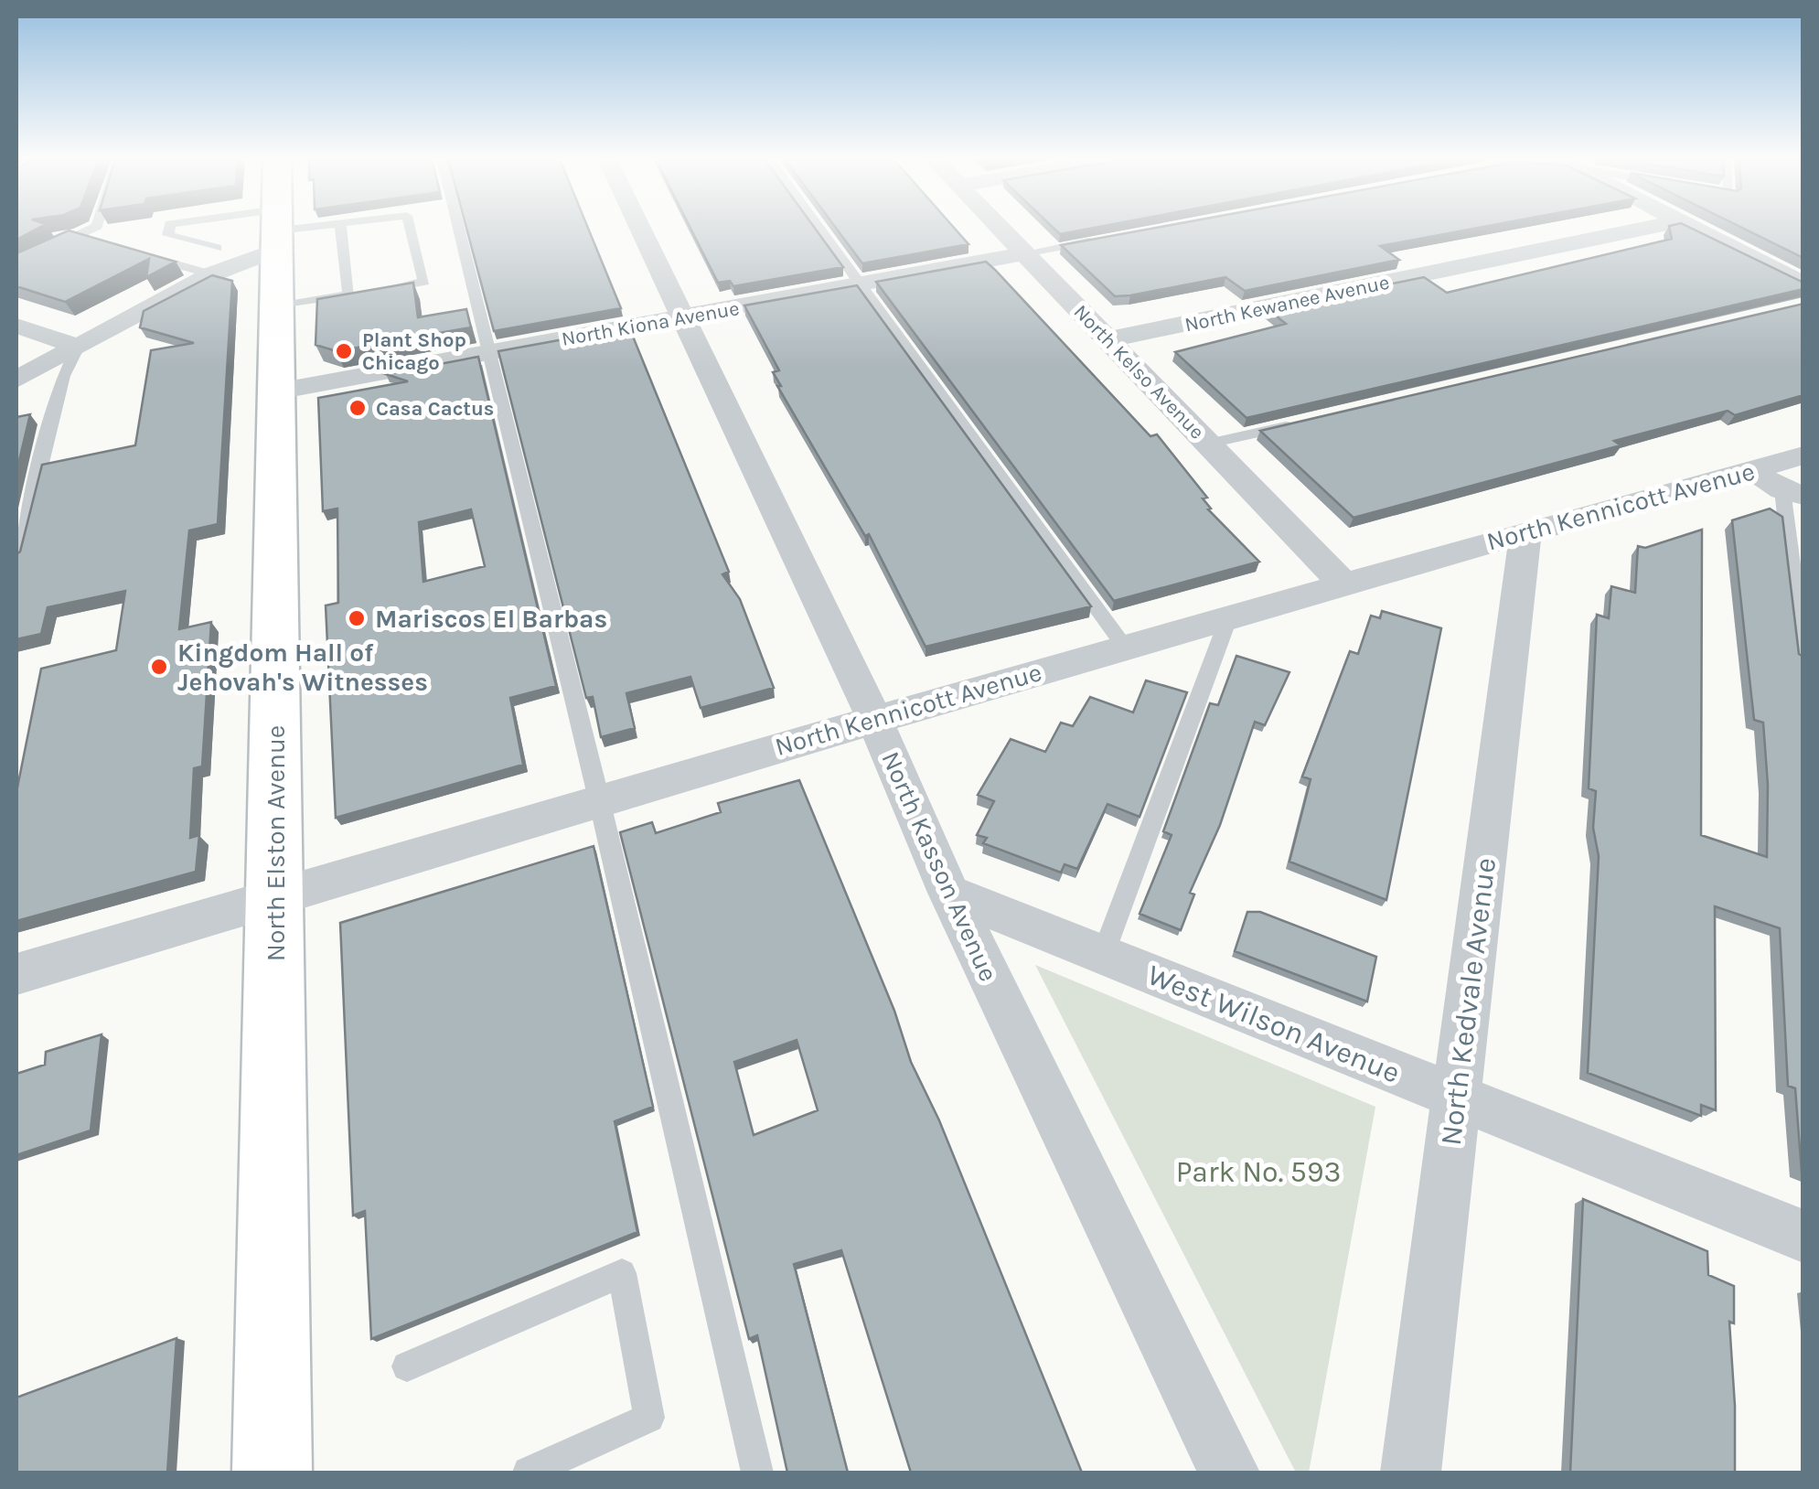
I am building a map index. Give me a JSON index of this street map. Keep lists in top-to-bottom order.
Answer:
{
  "streets": {
    "main road": ["North Elston Avenue"],
    "street": [
      "North Kewanee Avenue",
      "North Kiona Avenue",
      "North Kelso Avenue",
      "North Kennicott Avenue",
      "North Kasson Avenue",
      "North Kedvale Avenue",
      "West Wilson Avenue"
    ]
  },
  "crossings": [
    ["North Kewanee Avenue", "North Kelso Avenue"],
    ["North Kiona Avenue", "North Kelso Avenue"],
    ["North Kiona Avenue", "North Elston Avenue"],
    ["North Kiona Avenue", "North Kasson Avenue"],
    ["North Kelso Avenue", "North Kennicott Avenue"],
    ["North Kennicott Avenue", "North Elston Avenue"],
    ["North Kennicott Avenue", "North Kasson Avenue"],
    ["North Kennicott Avenue", "North Kedvale Avenue"],
    ["North Kasson Avenue", "West Wilson Avenue"],
    ["North Kedvale Avenue", "West Wilson Avenue"]
  ],
  "parks": ["Park No. 593"],
  "places": [
    "Plant Shop Chicago",
    "Casa Cactus",
    "Mariscos El Barbas",
    "Kingdom Hall of Jehovah's Witnesses"
  ]
}
